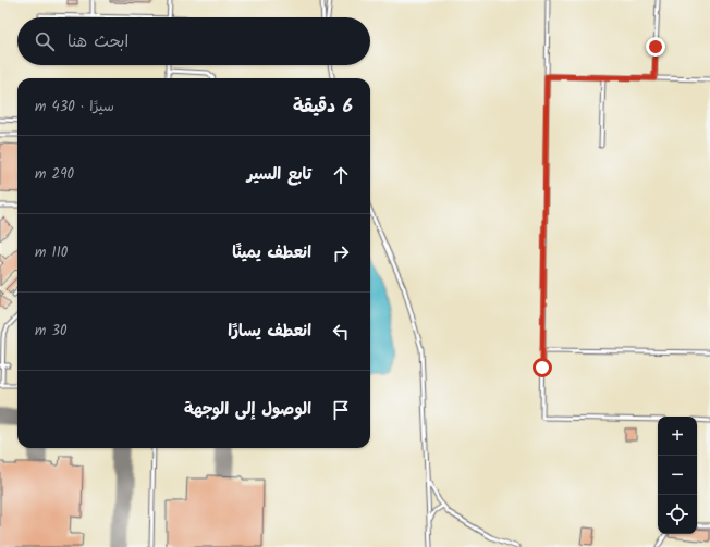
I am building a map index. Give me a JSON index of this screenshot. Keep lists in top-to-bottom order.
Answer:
{
  "page": {
    "search": "ابحث هنا",
    "heading": ["6 دقيقة", "سيرًا · 430 m"],
    "list": [
      ["تابع السير", "290 m"],
      ["انعطف يمينًا", "110 m"],
      ["انعطف يسارًا", "30 m"],
      "الوصول إلى الوجهة"
    ],
    "map_buttons": ["+", "−"]
  }
}
